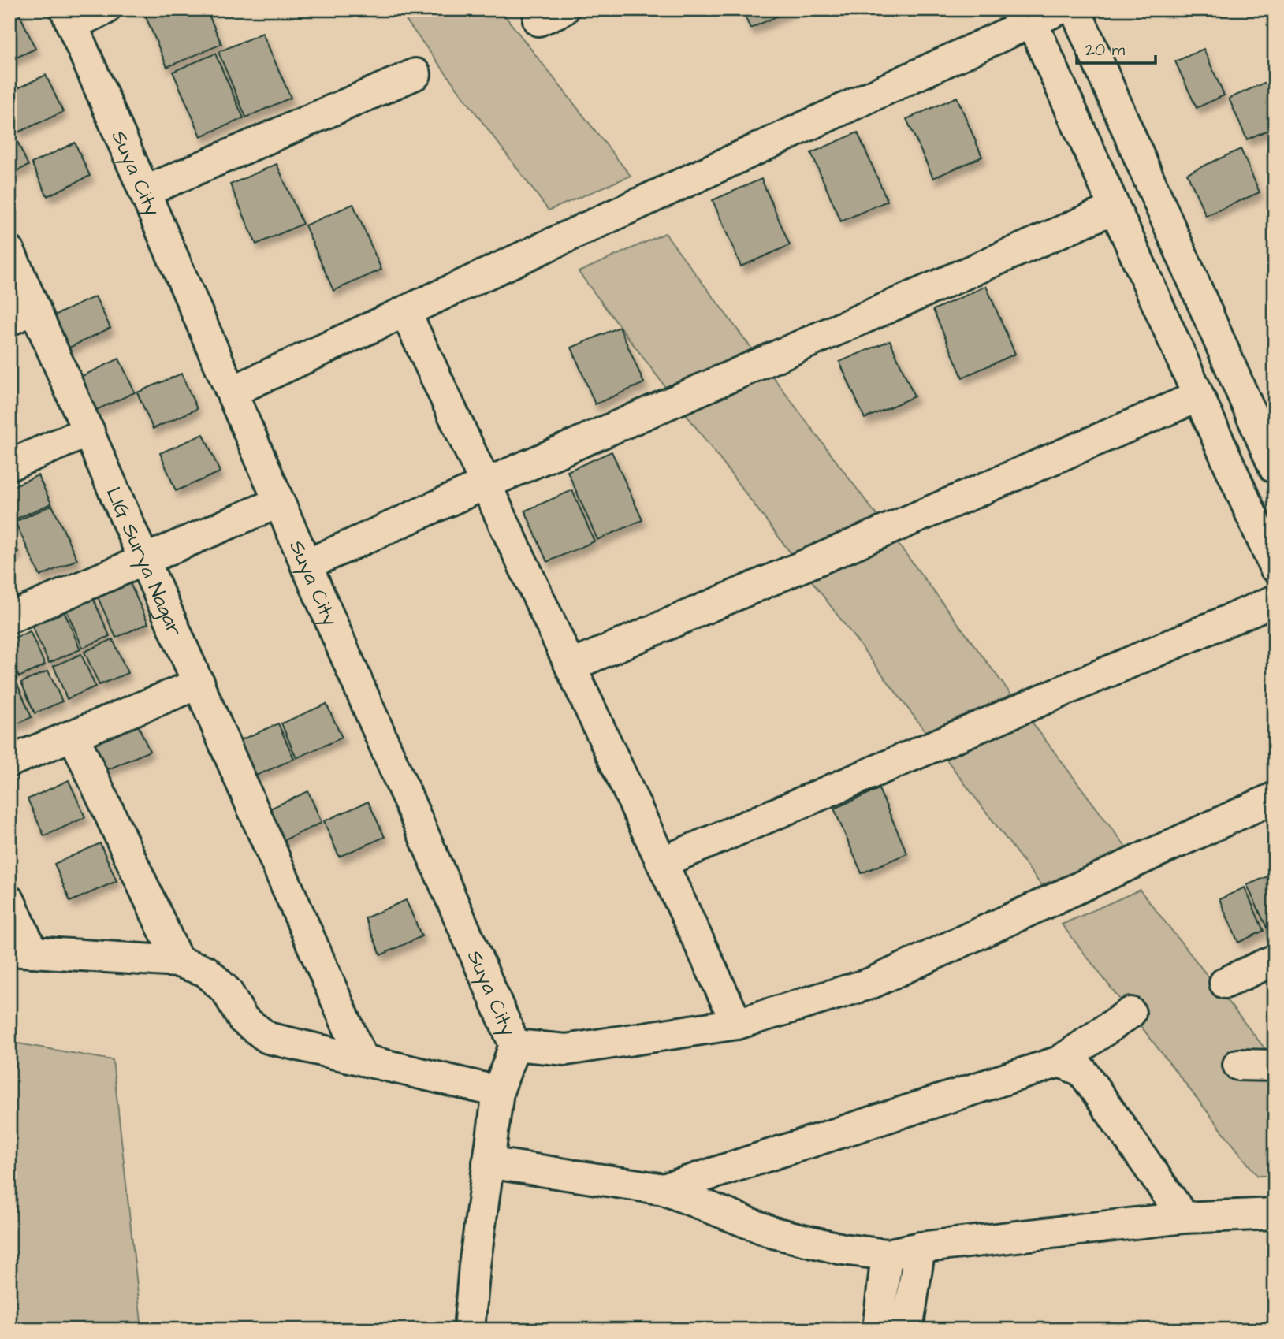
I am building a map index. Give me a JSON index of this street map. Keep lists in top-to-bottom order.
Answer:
{
  "streets": {
    "street": ["Suya City", "LIG Surya Nagar"]
  },
  "scale_bar": "20 m"
}
